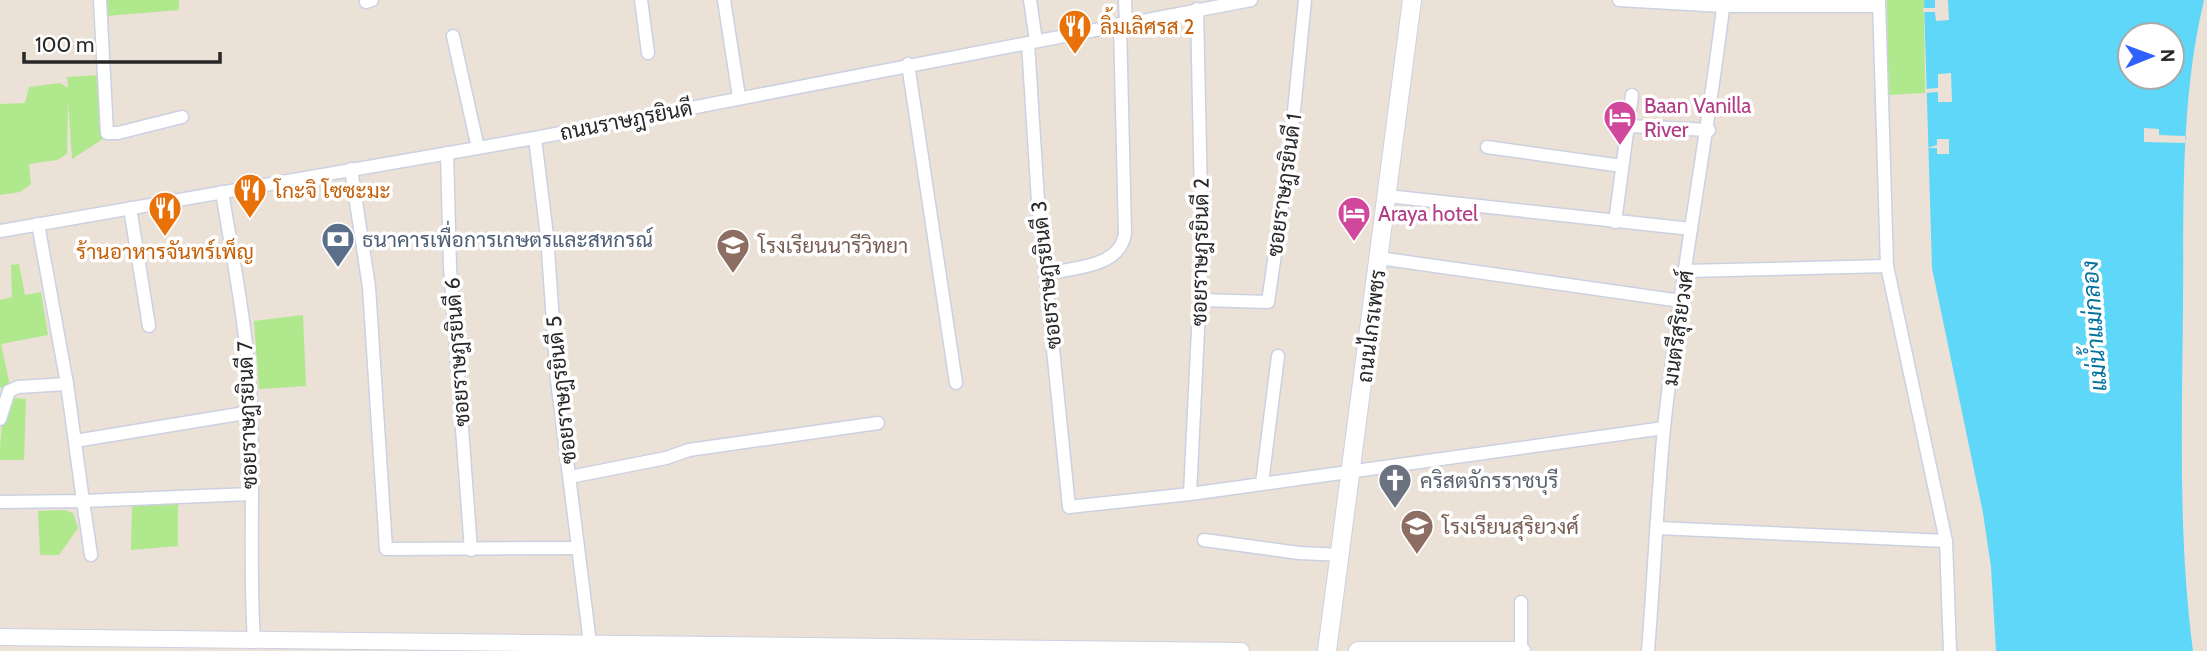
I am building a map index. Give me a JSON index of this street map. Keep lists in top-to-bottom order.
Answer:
{
  "streets": {
    "main road": ["ถนนไกรเพชร"],
    "street": [
      "ถนนราษฎรยินดี",
      "ซอยราษฎรยินดี 1",
      "ซอยราษฎรยินดี 2",
      "ซอยราษฎรยินดี 3",
      "มนตรีสุริยวงศ์",
      "ซอยราษฎรยินดี 6",
      "ซอยราษฎรยินดี 5",
      "ซอยราษฎรยินดี 7"
    ]
  },
  "crossings": [
    ["ถนนราษฎรยินดี", "ซอยราษฎรยินดี 2"],
    ["ถนนราษฎรยินดี", "ซอยราษฎรยินดี 3"],
    ["ถนนราษฎรยินดี", "ซอยราษฎรยินดี 6"],
    ["ถนนราษฎรยินดี", "ซอยราษฎรยินดี 5"],
    ["ถนนราษฎรยินดี", "ซอยราษฎรยินดี 7"],
    ["ซอยราษฎรยินดี 1", "ซอยราษฎรยินดี 2"],
    ["ซอยราษฎรยินดี 2", "ซอยราษฎรยินดี 3"]
  ],
  "water": ["แม่น้ำแม่กลอง"],
  "places": {
    "restaurant": ["ลิ้มเลิศรส 2", "โกะจิ โซซะมะ", "ร้านอาหารจันทร์เพ็ญ"],
    "hotel": ["Baan Vanilla River", "Araya hotel"],
    "bank": ["ธนาคารเพื่อการเกษตรและสหกรณ์"],
    "school or university": ["โรงเรียนนารีวิทยา", "โรงเรียนสุริยวงศ์"],
    "church": ["คริสตจักรราชบุรี"]
  },
  "scale_bar": "100 m",
  "north": "right"
}
